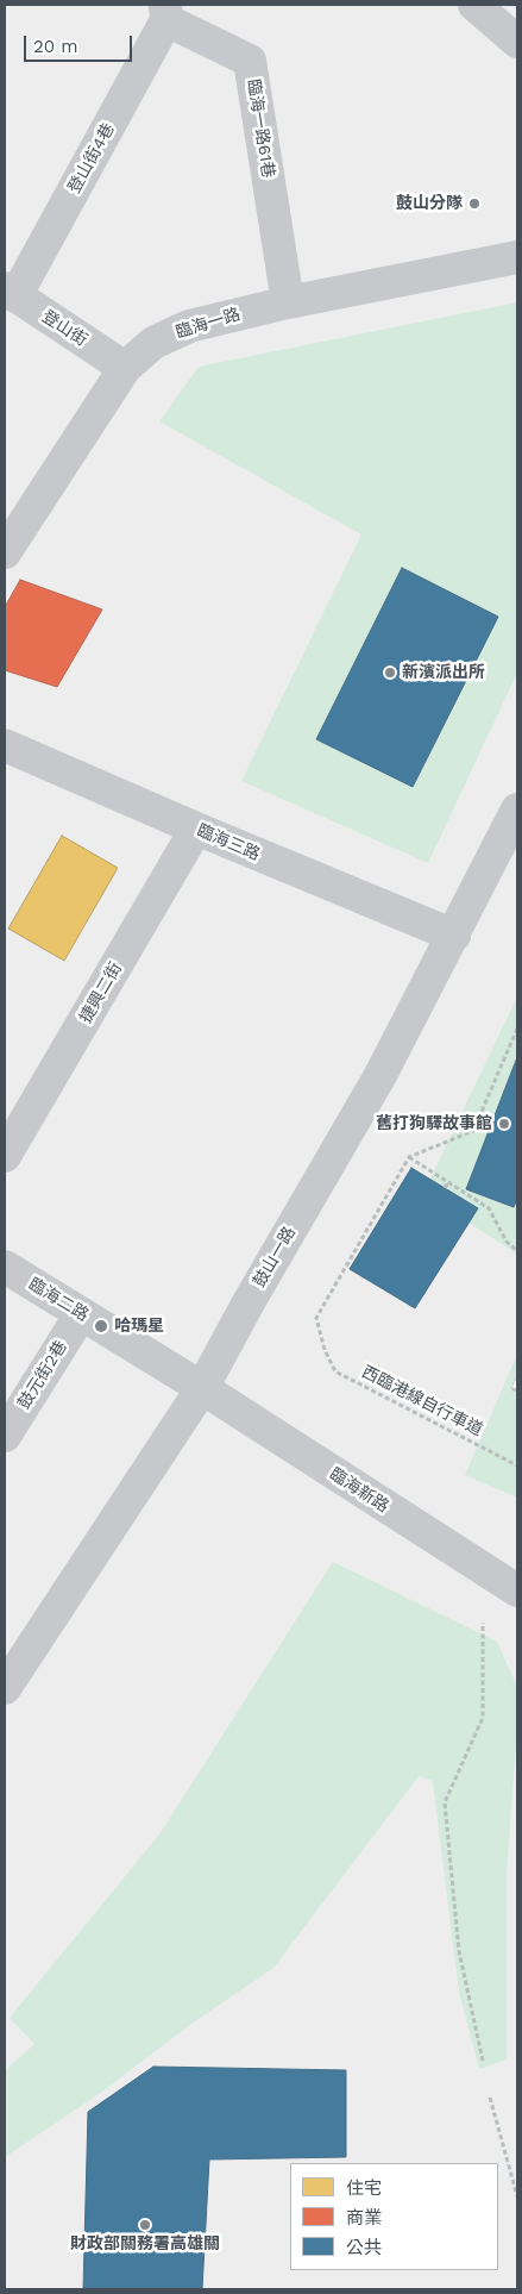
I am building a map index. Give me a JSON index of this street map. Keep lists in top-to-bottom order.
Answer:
{
  "streets": {
    "street": [
      "臨海一路61巷",
      "登山街4巷",
      "臨海一路",
      "登山街",
      "臨海三路",
      "捷興二街",
      "鼓山一路",
      "臨海二路",
      "鼓元街2巷",
      "臨海新路"
    ],
    "path": ["西臨港線自行車道"]
  },
  "crossings": [
    ["臨海一路61巷", "登山街4巷"],
    ["臨海一路61巷", "臨海一路"],
    ["登山街4巷", "登山街"],
    ["臨海一路", "登山街"],
    ["臨海三路", "捷興二街"],
    ["臨海三路", "鼓山一路"],
    ["鼓山一路", "臨海二路"],
    ["鼓山一路", "臨海新路"],
    ["臨海二路", "鼓元街2巷"],
    ["臨海二路", "臨海新路"]
  ],
  "places": [
    "鼓山分隊",
    "新濱派出所",
    "舊打狗驛故事館",
    "哈瑪星",
    "財政部關務署高雄關"
  ],
  "legend": ["住宅", "商業", "公共"],
  "scale_bar": "20 m"
}
